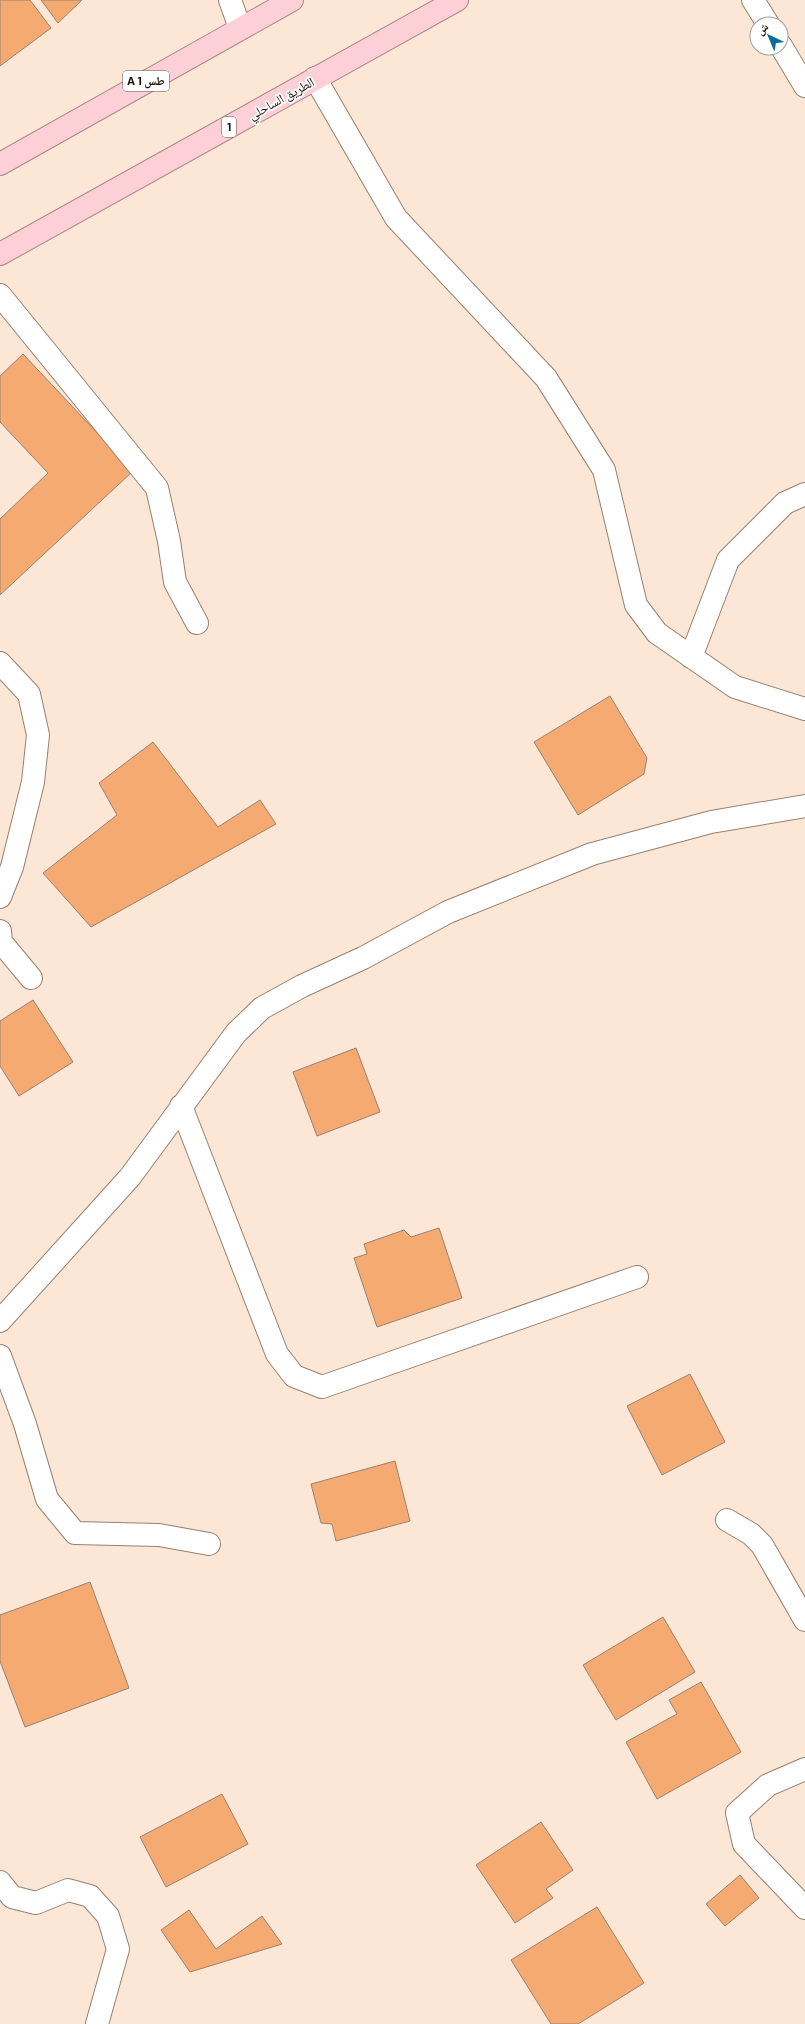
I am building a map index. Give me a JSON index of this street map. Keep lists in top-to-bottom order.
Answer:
{
  "streets": {
    "highway": ["A 1 طس", "الطريق الساحلي", "1"]
  },
  "north": "top left"
}
